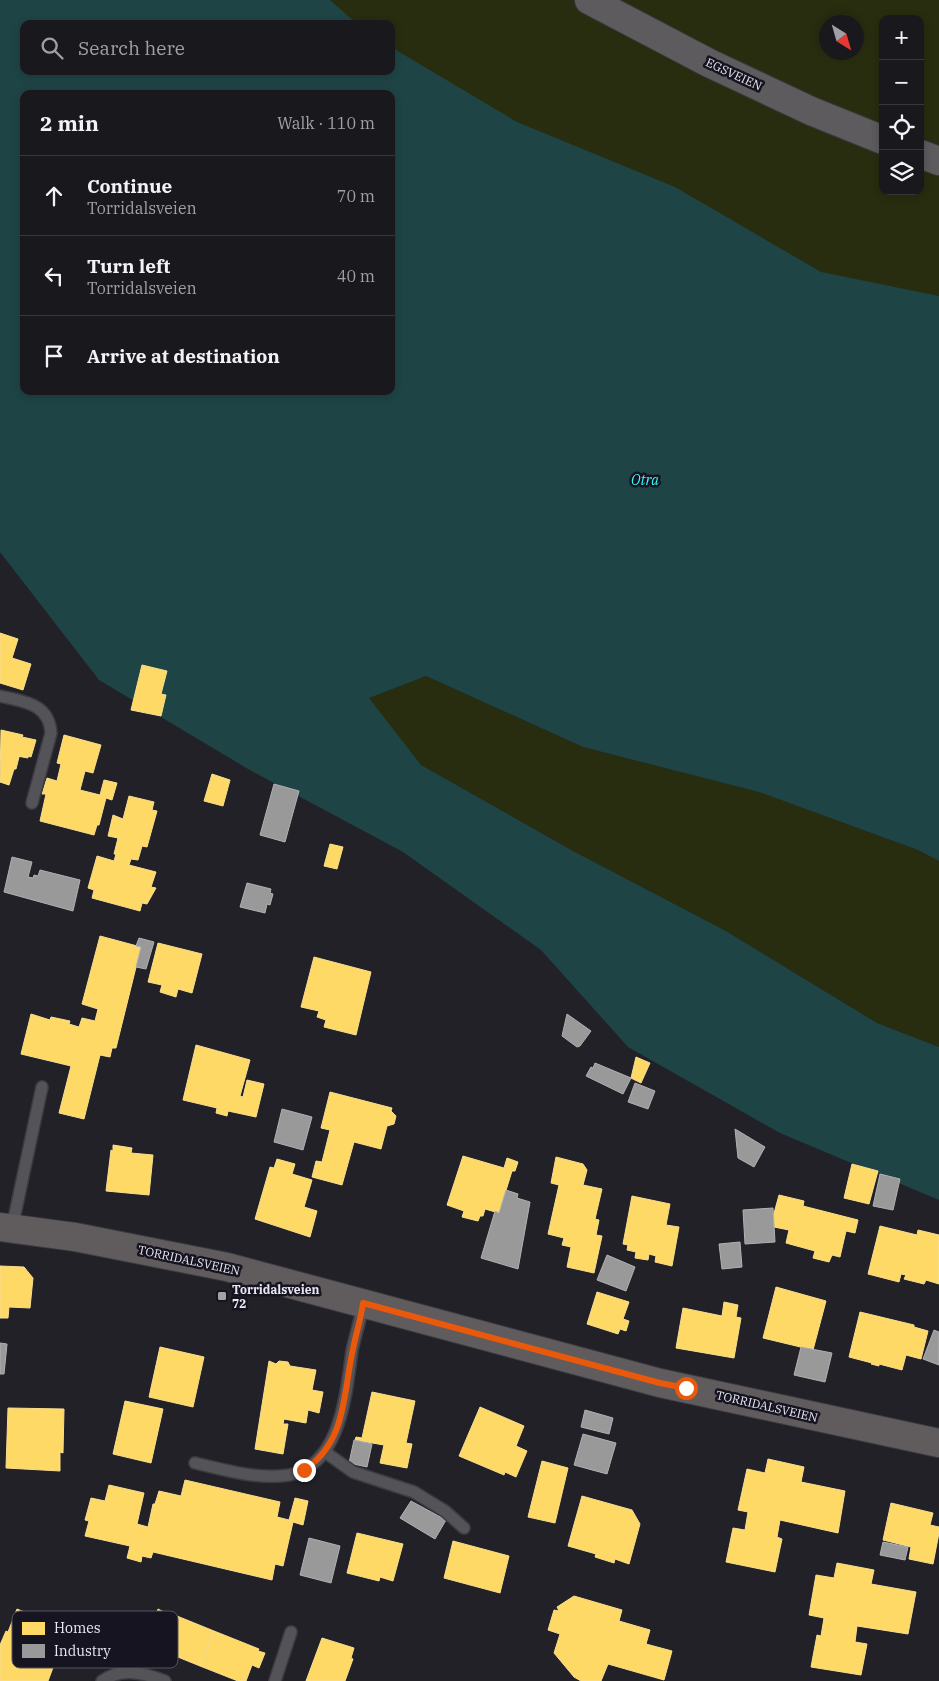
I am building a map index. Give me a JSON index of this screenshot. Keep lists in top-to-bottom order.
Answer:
{
  "streets": {
    "main road": ["TORRIDALSVEIEN"],
    "street": ["EGSVEIEN"]
  },
  "water": ["Otra"],
  "places": {
    "transit": ["Torridalsveien 72"]
  },
  "legend": ["Homes", "Industry"],
  "north": "bottom right",
  "page": {
    "map_buttons": ["+", "−"],
    "search": "Search here",
    "heading": ["2 min", "Walk · 110 m"],
    "list": [
      ["Continue", "Torridalsveien", "70 m"],
      ["Turn left", "Torridalsveien", "40 m"],
      "Arrive at destination"
    ]
  }
}
